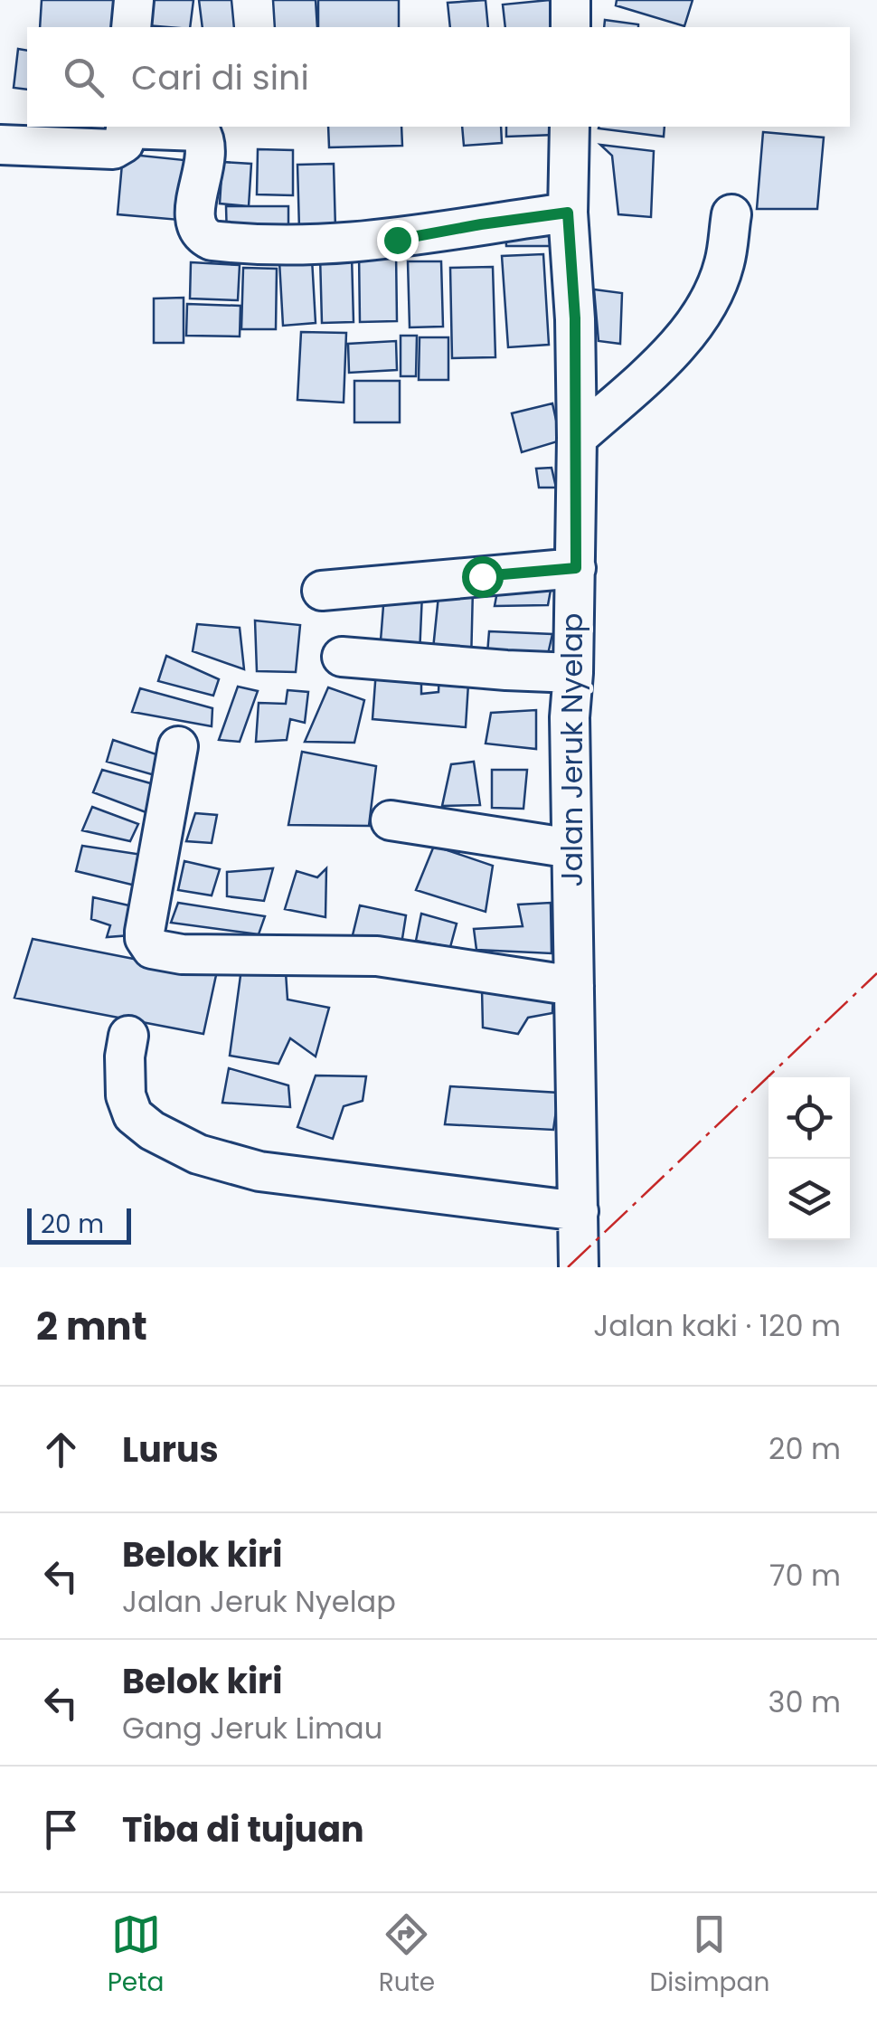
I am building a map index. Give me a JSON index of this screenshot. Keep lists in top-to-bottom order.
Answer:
{
  "streets": {
    "street": ["Jalan Jeruk Nyelap"]
  },
  "scale_bar": "20 m",
  "page": {
    "search": "Cari di sini",
    "scale": "20 m",
    "heading": ["2 mnt", "Jalan kaki · 120 m"],
    "list": [
      ["Lurus", "20 m"],
      ["Belok kiri", "Jalan Jeruk Nyelap", "70 m"],
      ["Belok kiri", "Gang Jeruk Limau", "30 m"],
      "Tiba di tujuan"
    ],
    "nav": ["Peta", "Rute", "Disimpan"]
  }
}
